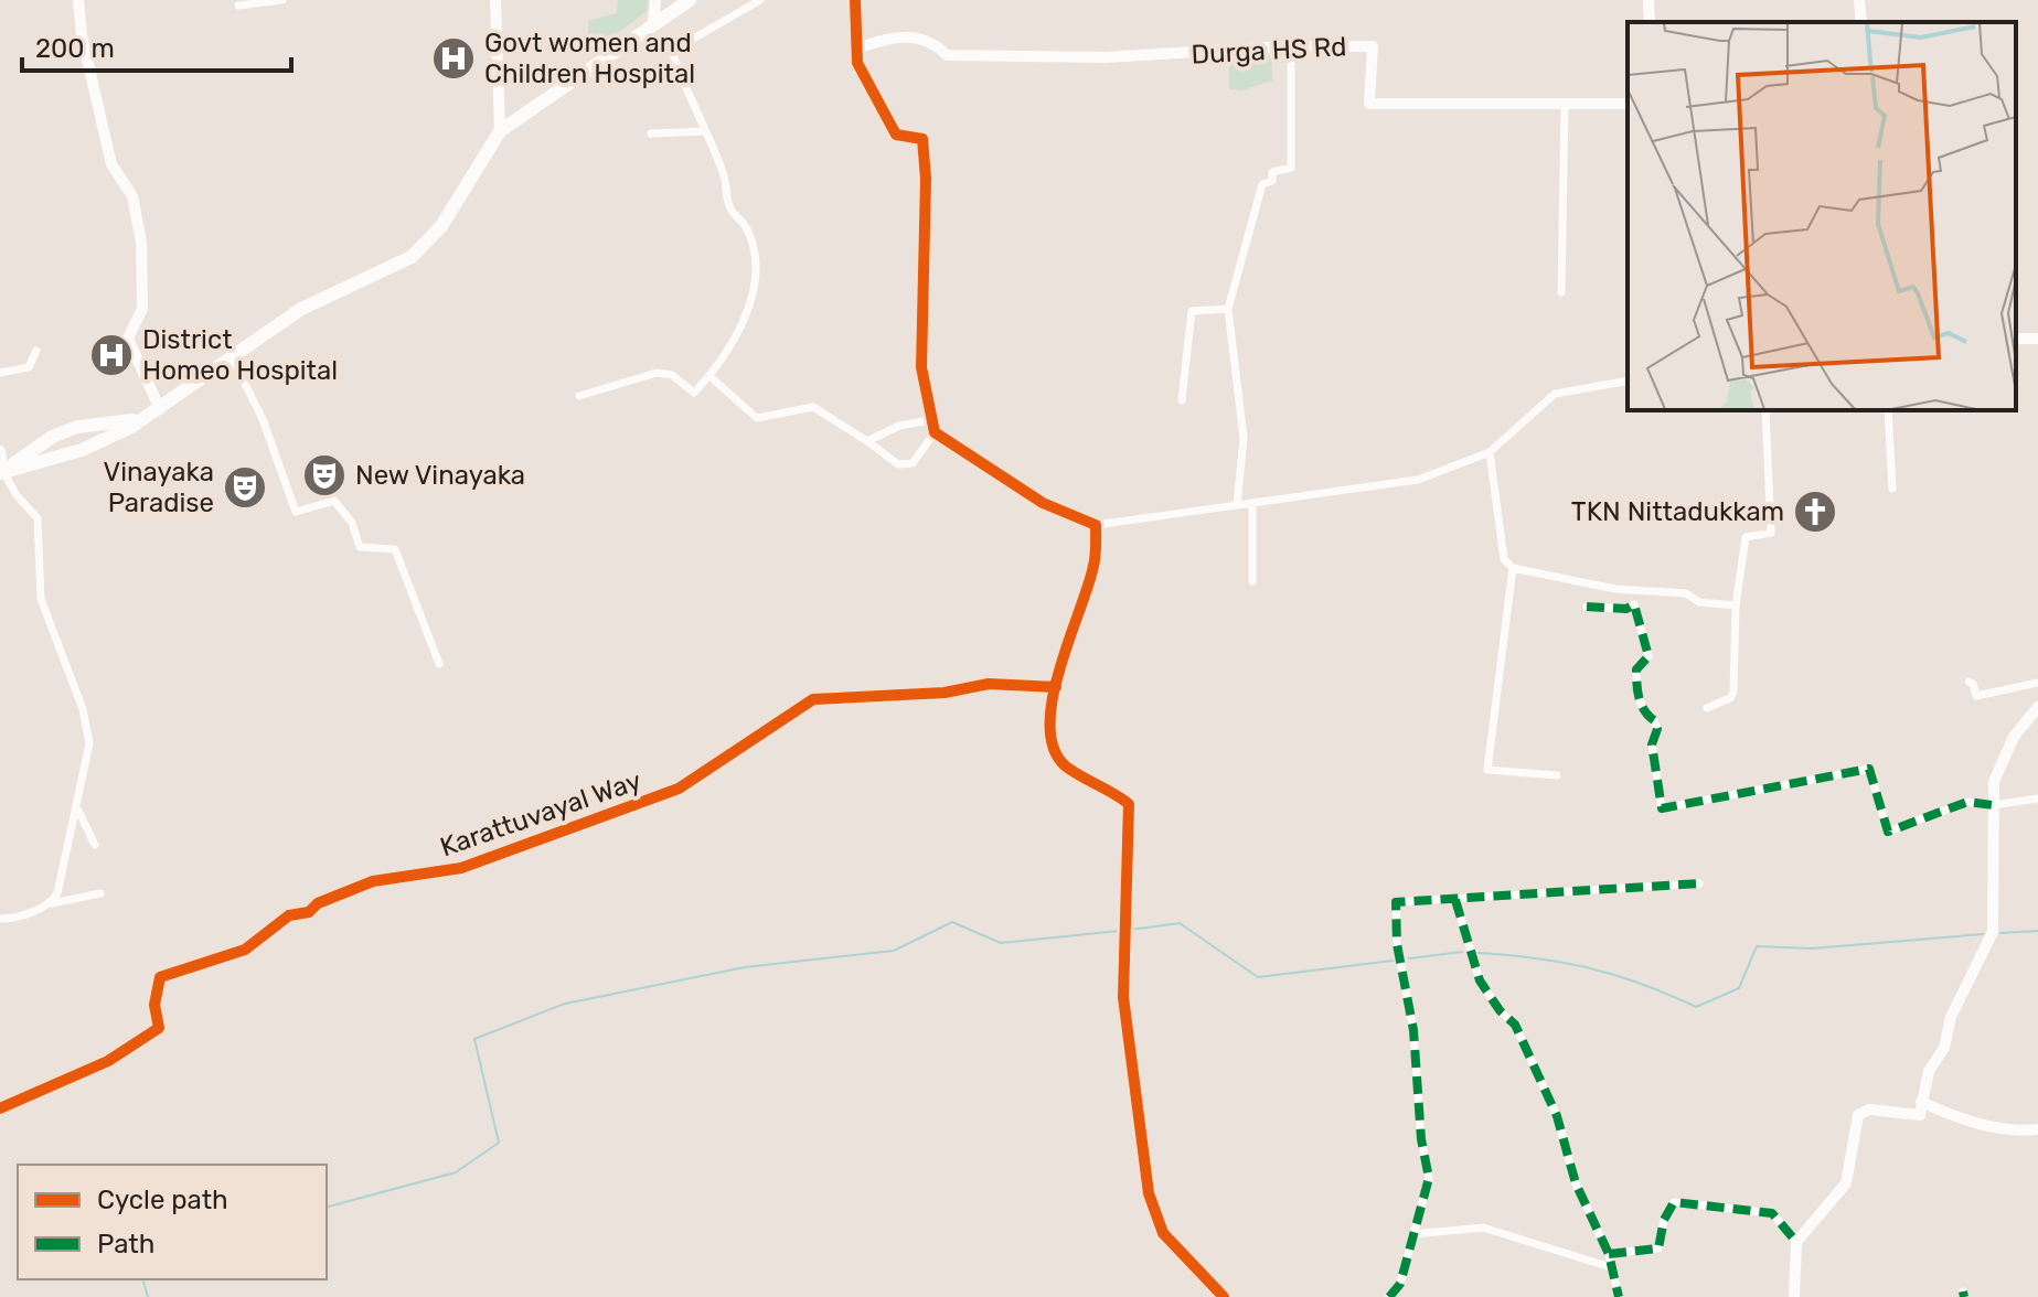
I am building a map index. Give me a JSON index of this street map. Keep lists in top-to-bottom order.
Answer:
{
  "streets": {
    "street": ["Durga HS Rd", "Karattuvayal Way"]
  },
  "places": {
    "hospital": ["Govt women and Children Hospital", "District Homeo Hospital"],
    "theatre": ["New Vinayaka", "Vinayaka Paradise"],
    "church": ["TKN Nittadukkam"]
  },
  "legend": ["Cycle path", "Path"],
  "scale_bar": "200 m"
}
